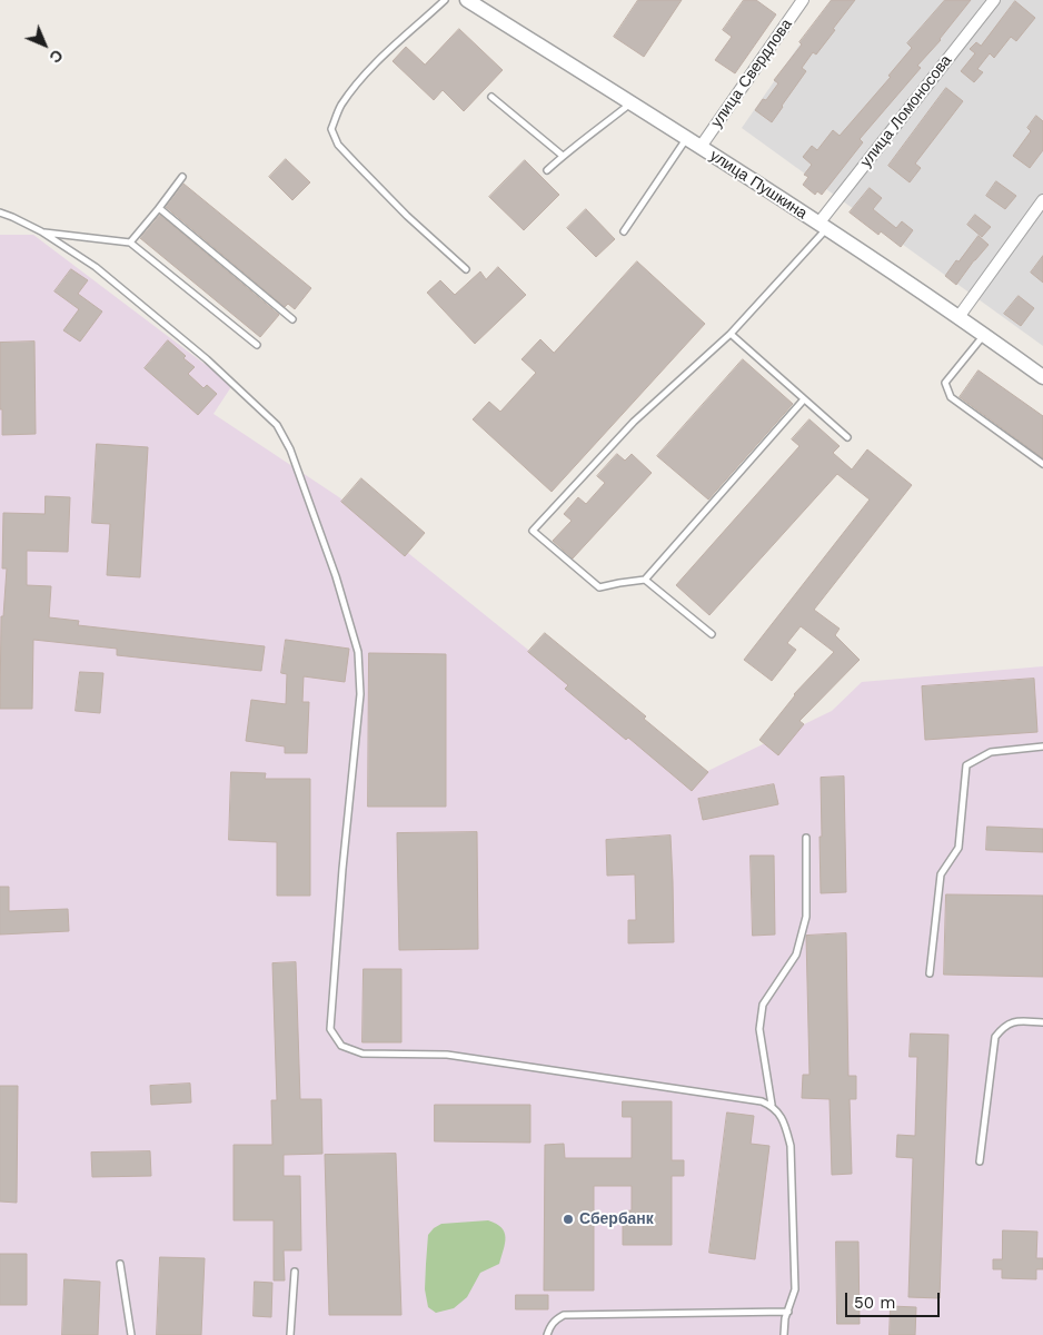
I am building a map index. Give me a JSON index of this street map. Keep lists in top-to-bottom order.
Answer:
{
  "streets": {
    "street": ["улица Свердлова", "улица Ломоносова", "улица Пушкина"]
  },
  "crossings": [
    ["улица Свердлова", "улица Пушкина"],
    ["улица Ломоносова", "улица Пушкина"]
  ],
  "places": ["Сбербанк"],
  "scale_bar": "50 m",
  "north": "bottom right"
}
